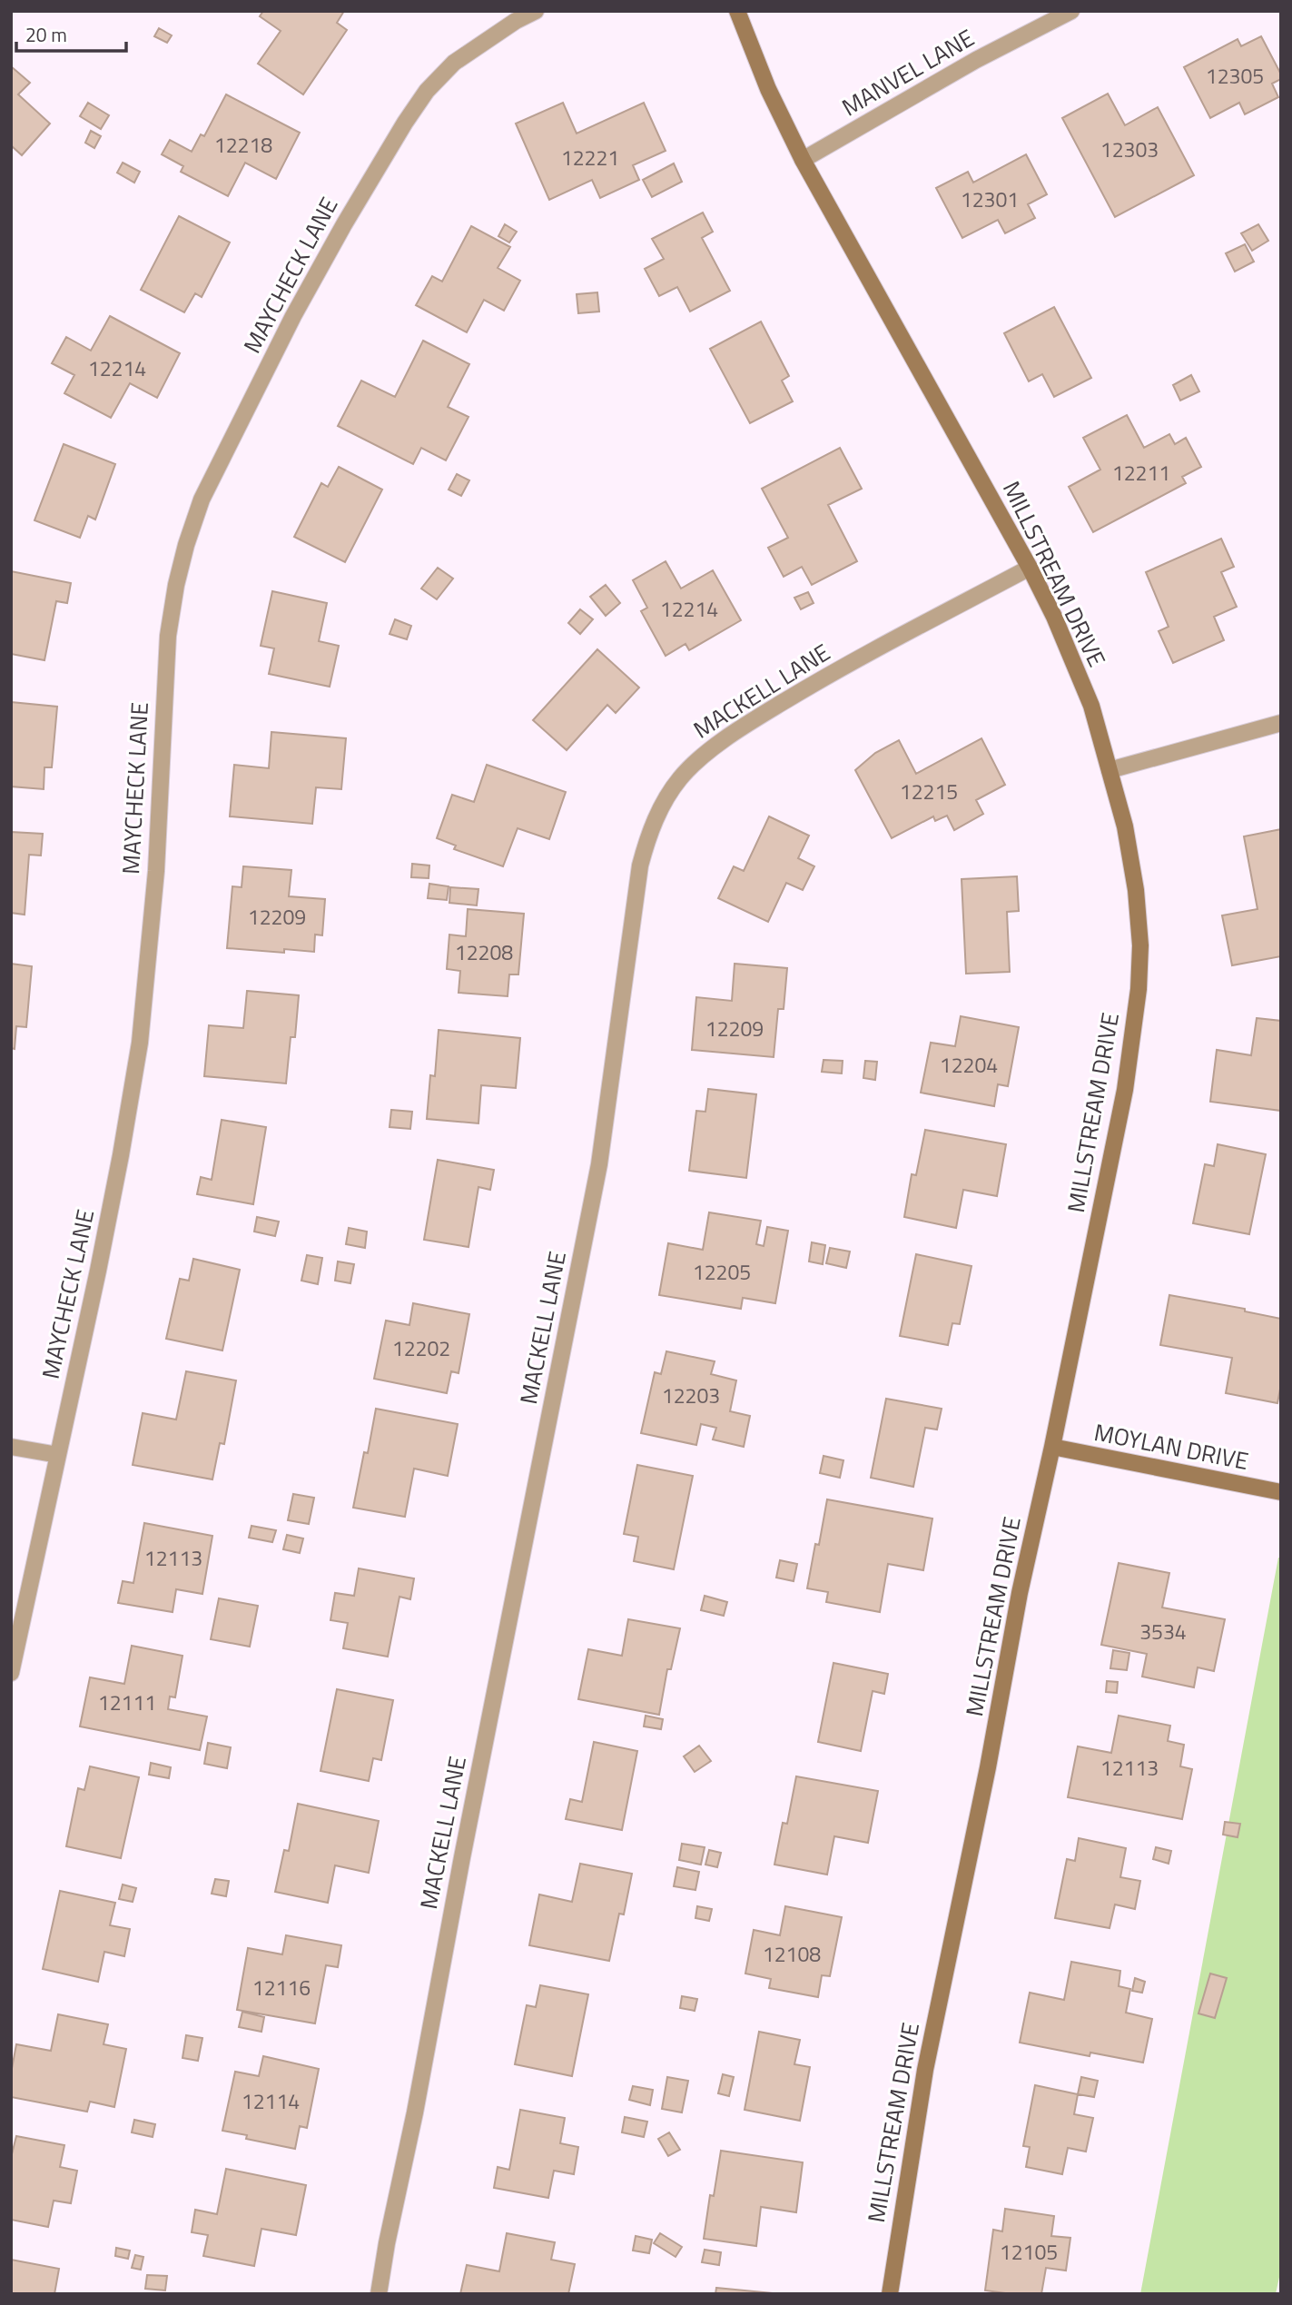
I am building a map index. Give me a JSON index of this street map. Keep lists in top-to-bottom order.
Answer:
{
  "streets": {
    "street": [
      "MANVEL LANE",
      "MAYCHECK LANE",
      "MILLSTREAM DRIVE",
      "MACKELL LANE",
      "MOYLAN DRIVE"
    ]
  },
  "crossings": [
    ["MANVEL LANE", "MILLSTREAM DRIVE"],
    ["MILLSTREAM DRIVE", "MACKELL LANE"],
    ["MILLSTREAM DRIVE", "MOYLAN DRIVE"]
  ],
  "house_numbers": [
    "12305",
    "12218",
    "12303",
    "12221",
    "12301",
    "12214",
    "12211",
    "12214",
    "12215",
    "12209",
    "12208",
    "12209",
    "12204",
    "12205",
    "12202",
    "12203",
    "12113",
    "3534",
    "12111",
    "12113",
    "12108",
    "12116",
    "12114",
    "12105"
  ],
  "scale_bar": "20 m"
}
